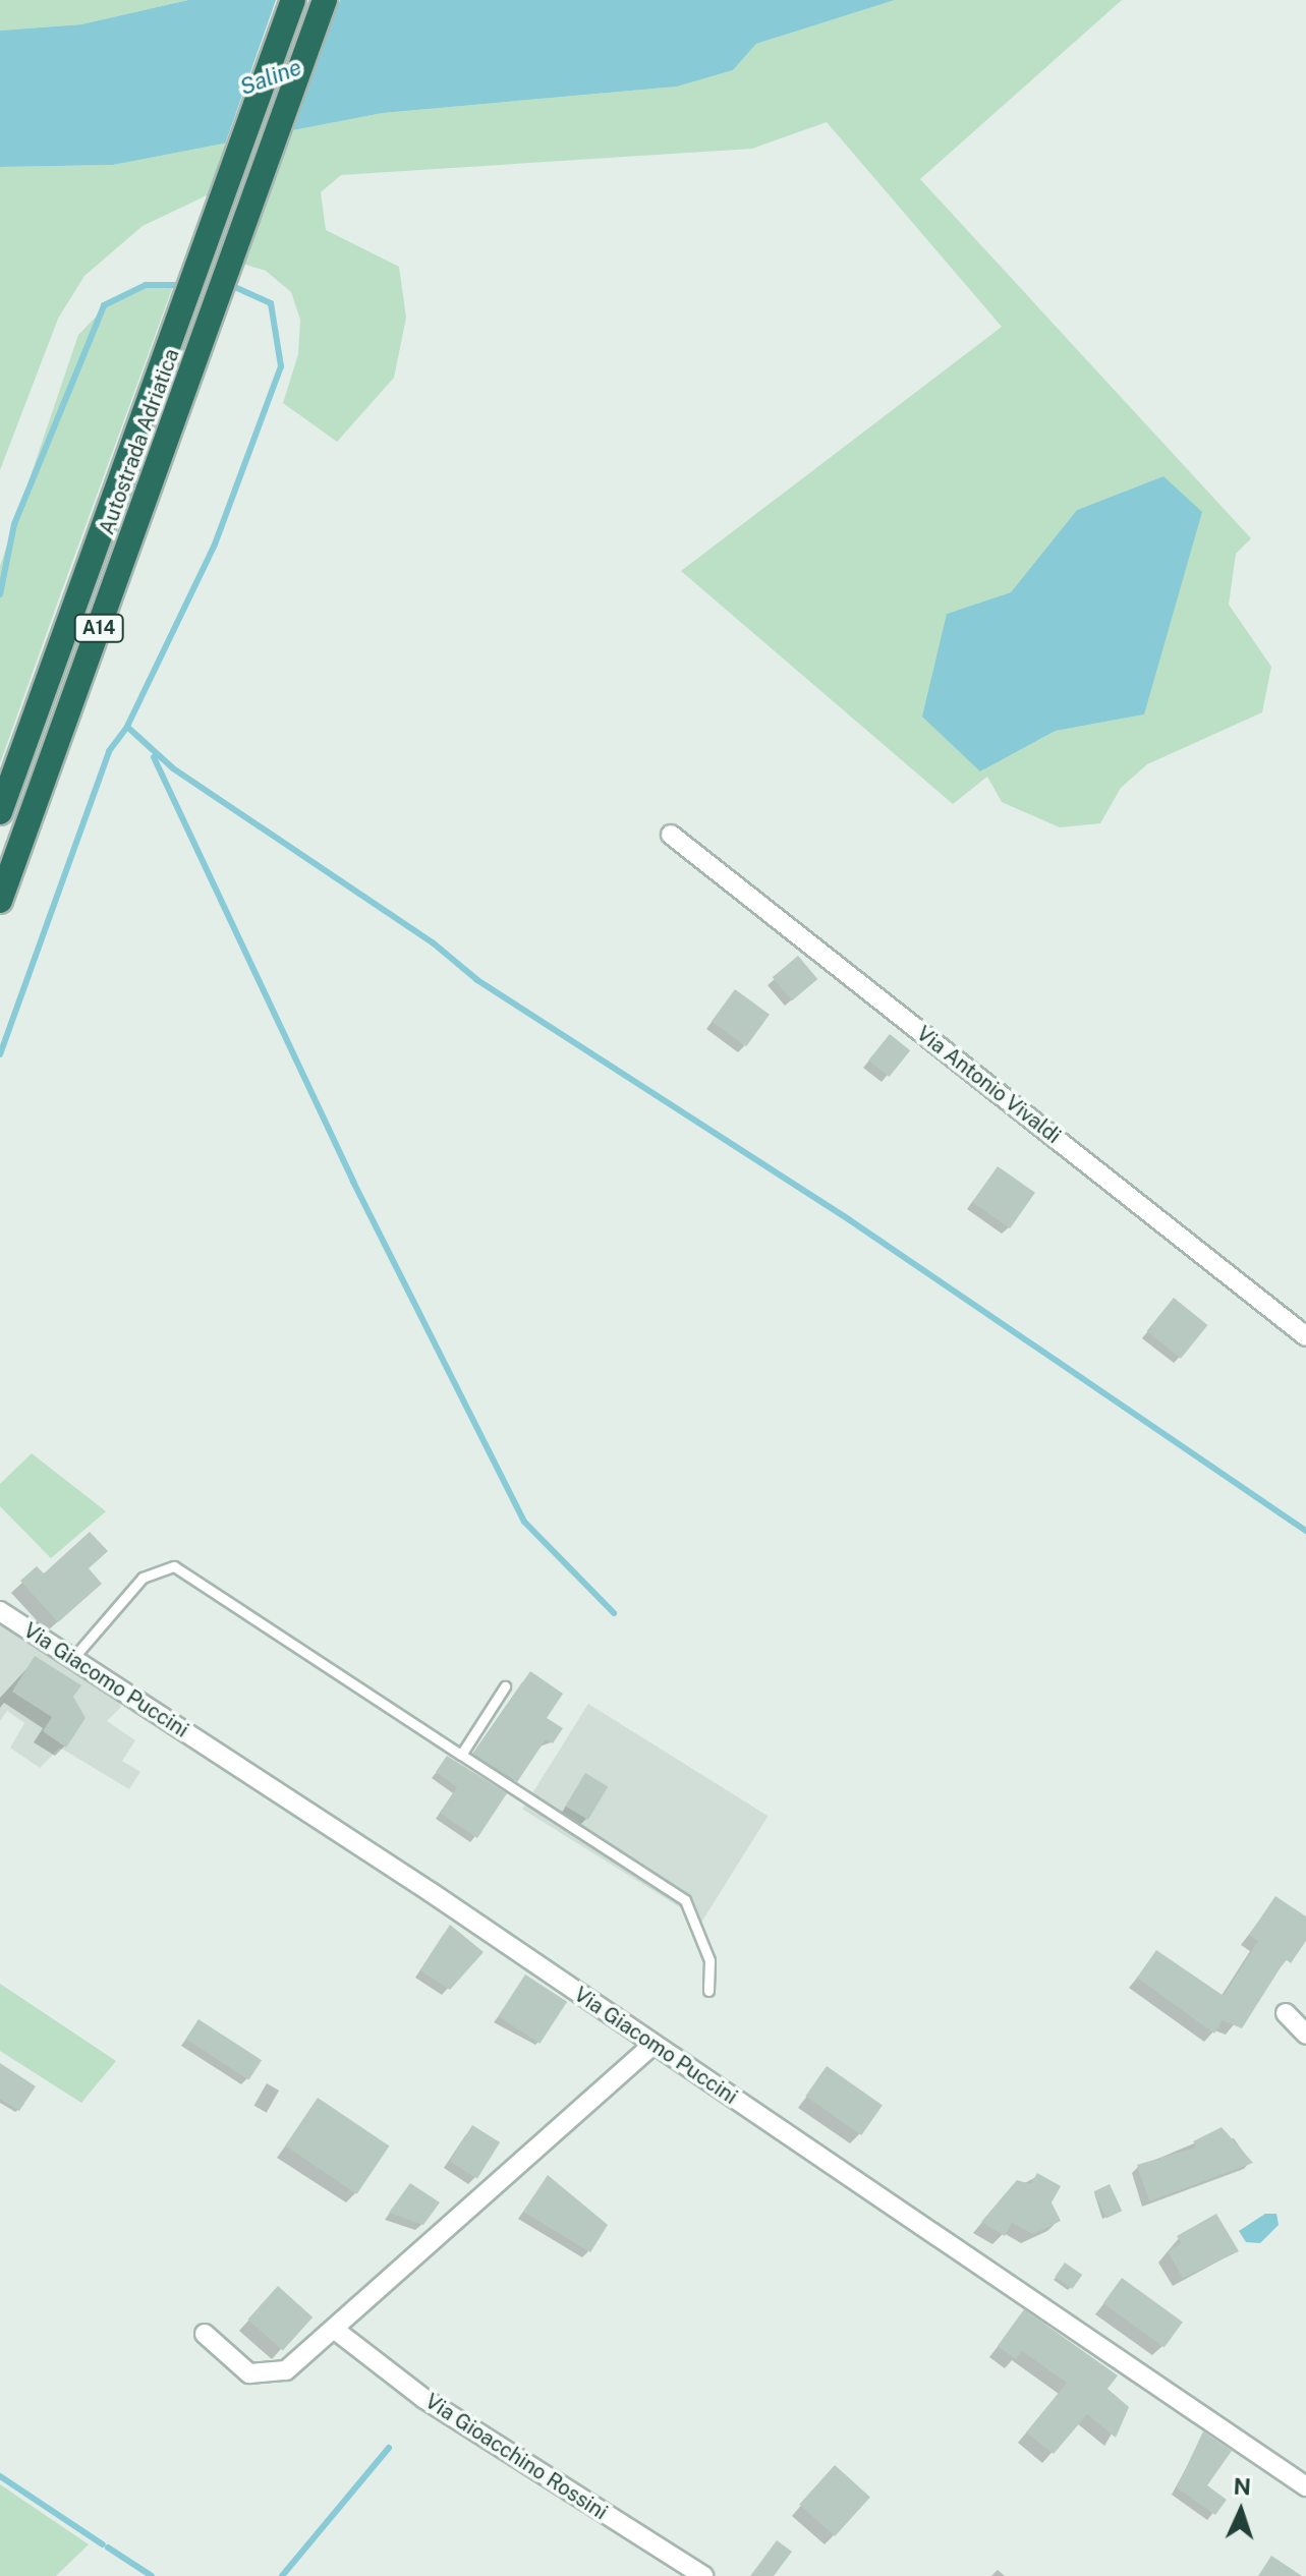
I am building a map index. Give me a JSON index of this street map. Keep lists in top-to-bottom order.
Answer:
{
  "streets": {
    "highway": ["Autostrada Adriatica", "A14"],
    "street": ["Via Antonio Vivaldi", "Via Giacomo Puccini", "Via Gioacchino Rossini"]
  },
  "water": ["Saline"],
  "north": "top"
}
